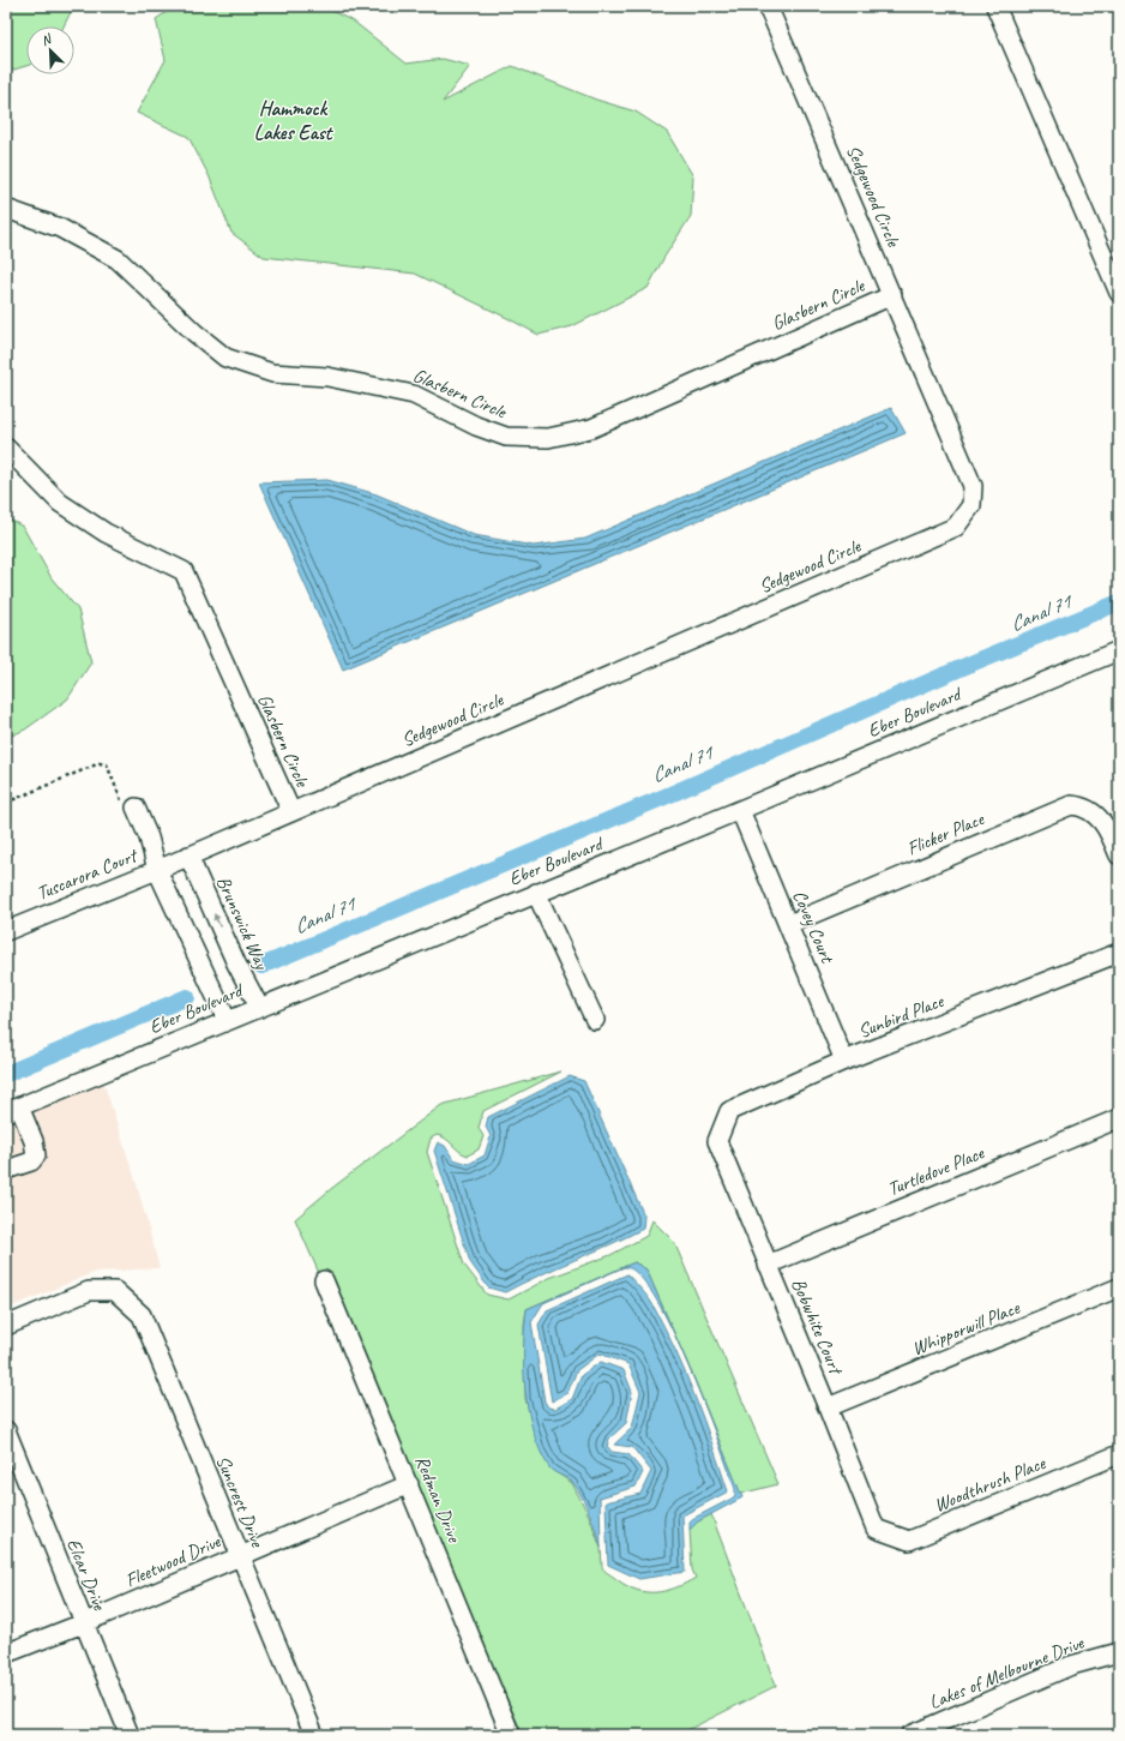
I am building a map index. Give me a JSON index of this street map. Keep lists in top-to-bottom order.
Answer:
{
  "streets": {
    "street": [
      "Sedgewood Circle",
      "Glasbern Circle",
      "Eber Boulevard",
      "Flicker Place",
      "Tuscarora Court",
      "Brunswick Way",
      "Covey Court",
      "Sunbird Place",
      "Turtledove Place",
      "Bobwhite Court",
      "Whipporwill Place",
      "Woodthrush Place",
      "Redman Drive",
      "Suncrest Drive",
      "Fleetwood Drive",
      "Elcar Drive",
      "Lakes of Melbourne Drive"
    ]
  },
  "crossings": [
    ["Sedgewood Circle", "Glasbern Circle"],
    ["Sedgewood Circle", "Tuscarora Court"],
    ["Sedgewood Circle", "Brunswick Way"],
    ["Eber Boulevard", "Brunswick Way"],
    ["Eber Boulevard", "Covey Court"],
    ["Flicker Place", "Covey Court"],
    ["Covey Court", "Sunbird Place"],
    ["Sunbird Place", "Bobwhite Court"],
    ["Turtledove Place", "Bobwhite Court"],
    ["Bobwhite Court", "Whipporwill Place"],
    ["Bobwhite Court", "Woodthrush Place"],
    ["Redman Drive", "Fleetwood Drive"],
    ["Suncrest Drive", "Fleetwood Drive"],
    ["Fleetwood Drive", "Elcar Drive"]
  ],
  "districts": ["Hammock Lakes East"],
  "water": ["Canal 71"],
  "north": "top left"
}
